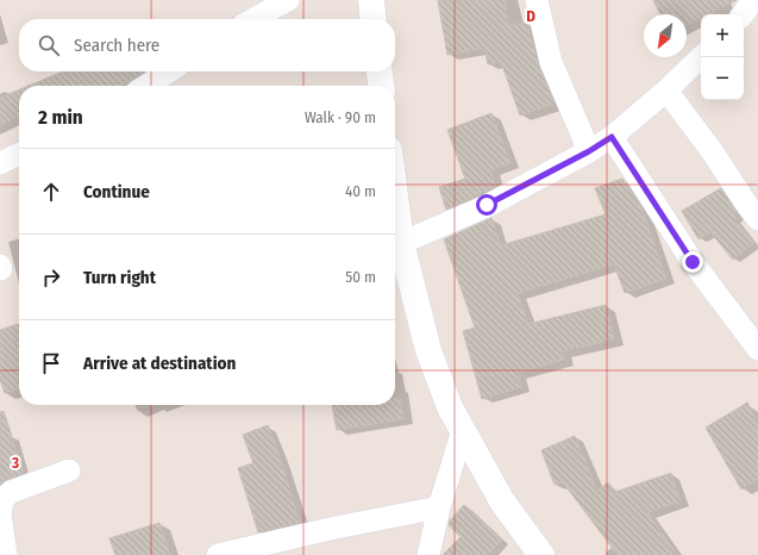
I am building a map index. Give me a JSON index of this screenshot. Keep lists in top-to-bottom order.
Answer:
{
  "north": "bottom left",
  "page": {
    "map_buttons": ["+", "−"],
    "search": "Search here",
    "heading": ["2 min", "Walk · 90 m"],
    "list": [
      ["Continue", "40 m"],
      ["Turn right", "50 m"],
      "Arrive at destination"
    ]
  },
  "grid": {
    "columns": ["D"],
    "rows": ["3"]
  }
}
